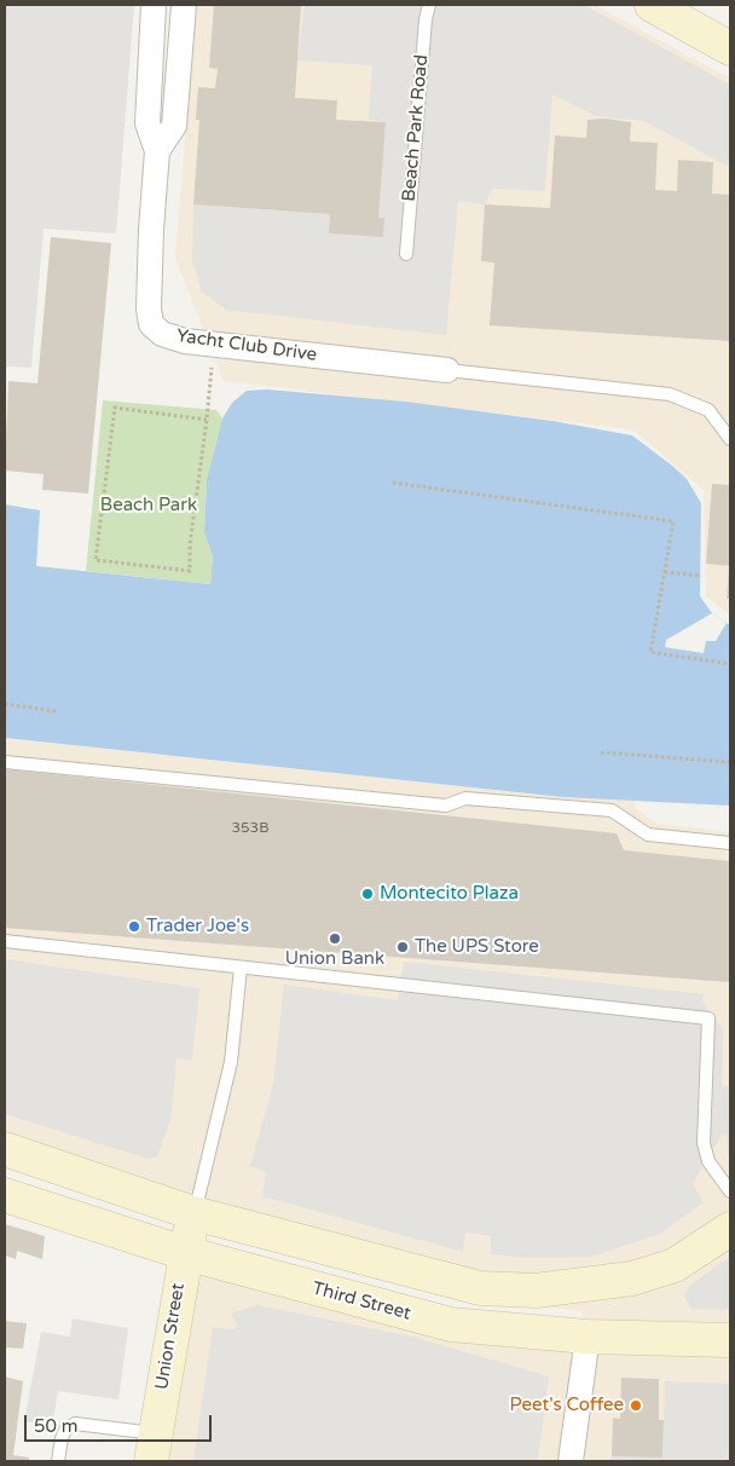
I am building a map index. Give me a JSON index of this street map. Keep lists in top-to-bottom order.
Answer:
{
  "streets": {
    "main road": ["Third Street", "Union Street"],
    "street": ["Yacht Club Drive"],
    "lane": ["Beach Park Road"]
  },
  "crossings": [
    ["Third Street", "Union Street"]
  ],
  "parks": ["Beach Park"],
  "places": [
    "Montecito Plaza",
    "Trader Joe's",
    "Union Bank",
    "The UPS Store",
    "Peet's Coffee"
  ],
  "house_numbers": ["353B"],
  "scale_bar": "50 m"
}
